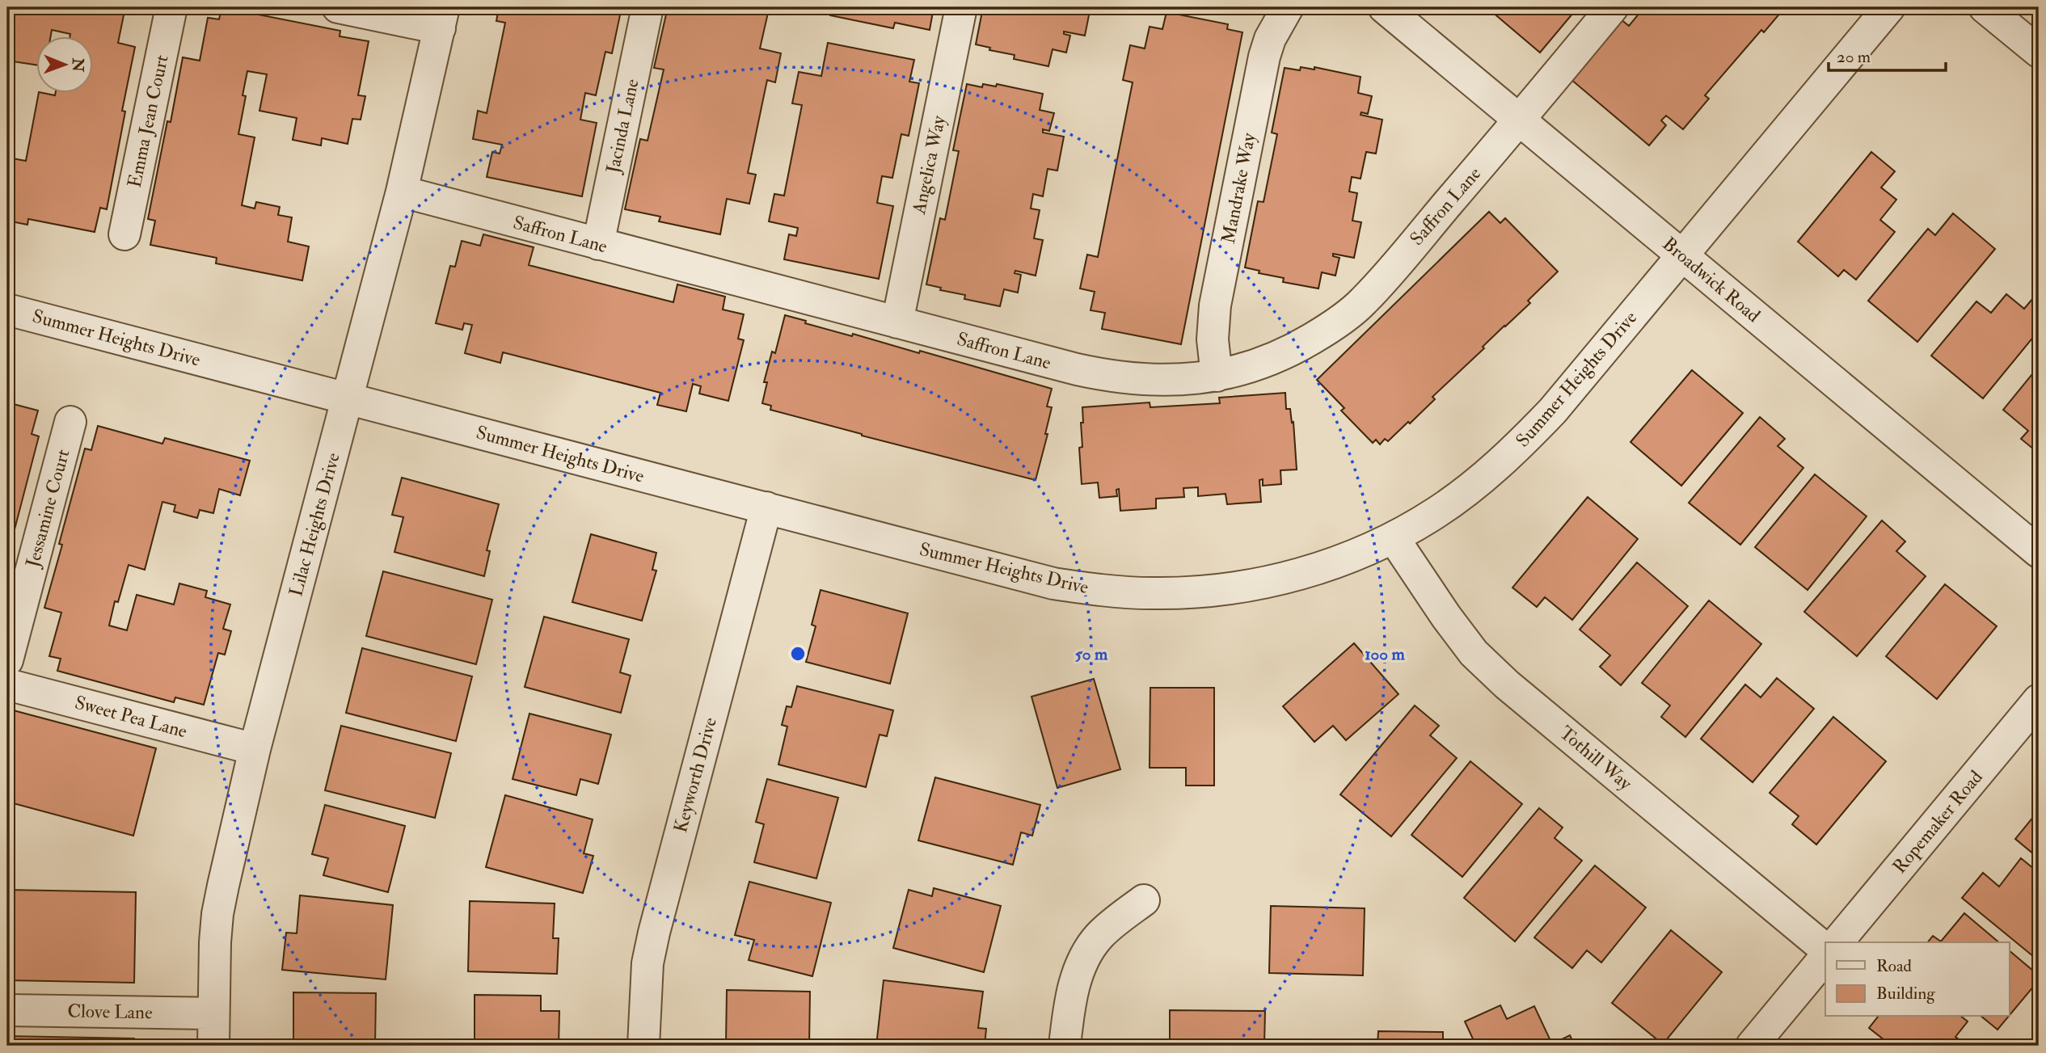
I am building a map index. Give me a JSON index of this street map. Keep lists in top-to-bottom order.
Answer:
{
  "streets": {
    "street": [
      "Emma Jean Court",
      "Jacinda Lane",
      "Angelica Way",
      "Mandrake Way",
      "Saffron Lane",
      "Broadwick Road",
      "Summer Heights Drive",
      "Jessamine Court",
      "Lilac Heights Drive",
      "Sweet Pea Lane",
      "Tothill Way",
      "Keyworth Drive",
      "Ropemaker Road",
      "Clove Lane"
    ]
  },
  "crossings": [
    ["Jacinda Lane", "Saffron Lane"],
    ["Angelica Way", "Saffron Lane"],
    ["Mandrake Way", "Saffron Lane"],
    ["Saffron Lane", "Broadwick Road"],
    ["Saffron Lane", "Lilac Heights Drive"],
    ["Broadwick Road", "Summer Heights Drive"],
    ["Summer Heights Drive", "Lilac Heights Drive"],
    ["Summer Heights Drive", "Tothill Way"],
    ["Summer Heights Drive", "Keyworth Drive"],
    ["Lilac Heights Drive", "Sweet Pea Lane"],
    ["Lilac Heights Drive", "Clove Lane"]
  ],
  "legend": ["Road", "Building"],
  "scale_bar": "20 m",
  "north": "right",
  "rings": ["50 m", "100 m"]
}
